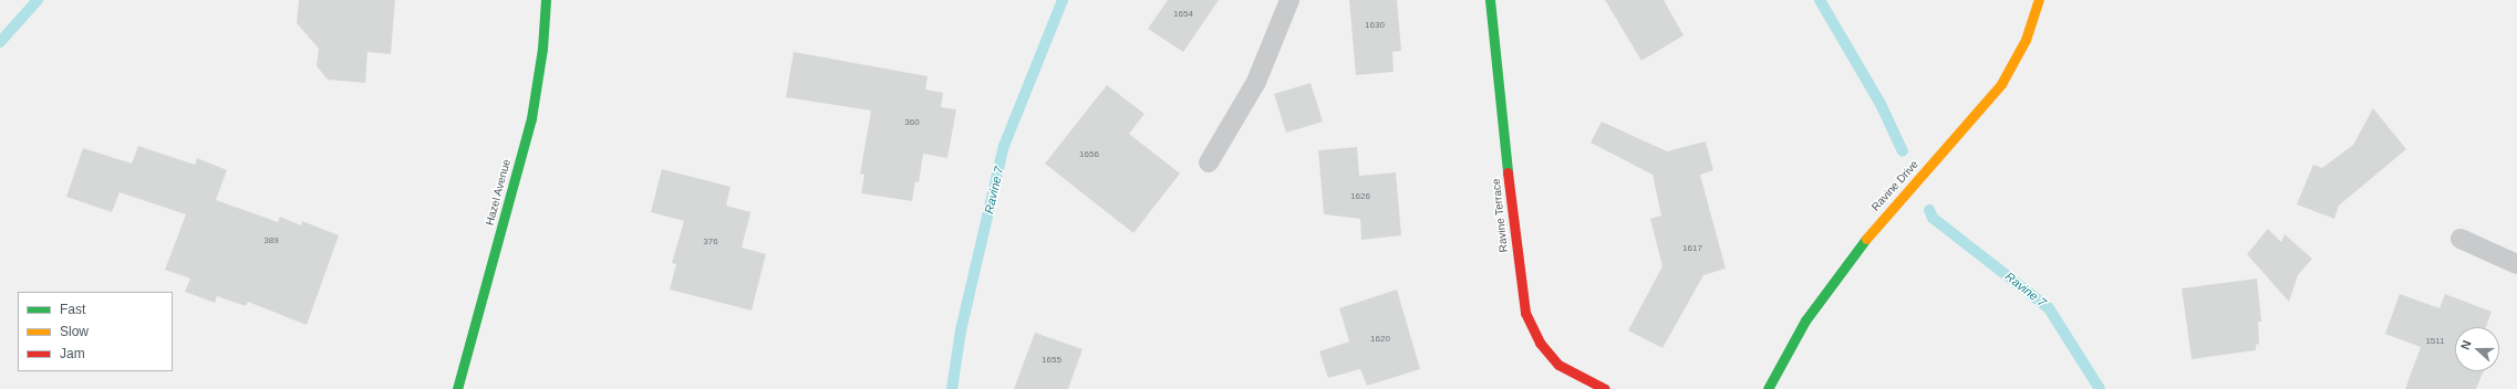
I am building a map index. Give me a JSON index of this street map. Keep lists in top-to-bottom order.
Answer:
{
  "streets": {
    "street": ["Ravine Drive", "Hazel Avenue", "Ravine Terrace"]
  },
  "water": ["Ravine 7"],
  "house_numbers": [
    "1654",
    "1630",
    "360",
    "1656",
    "1626",
    "389",
    "376",
    "1617",
    "1620",
    "1511",
    "1655"
  ],
  "legend": ["Fast", "Slow", "Jam"],
  "north": "left"
}
